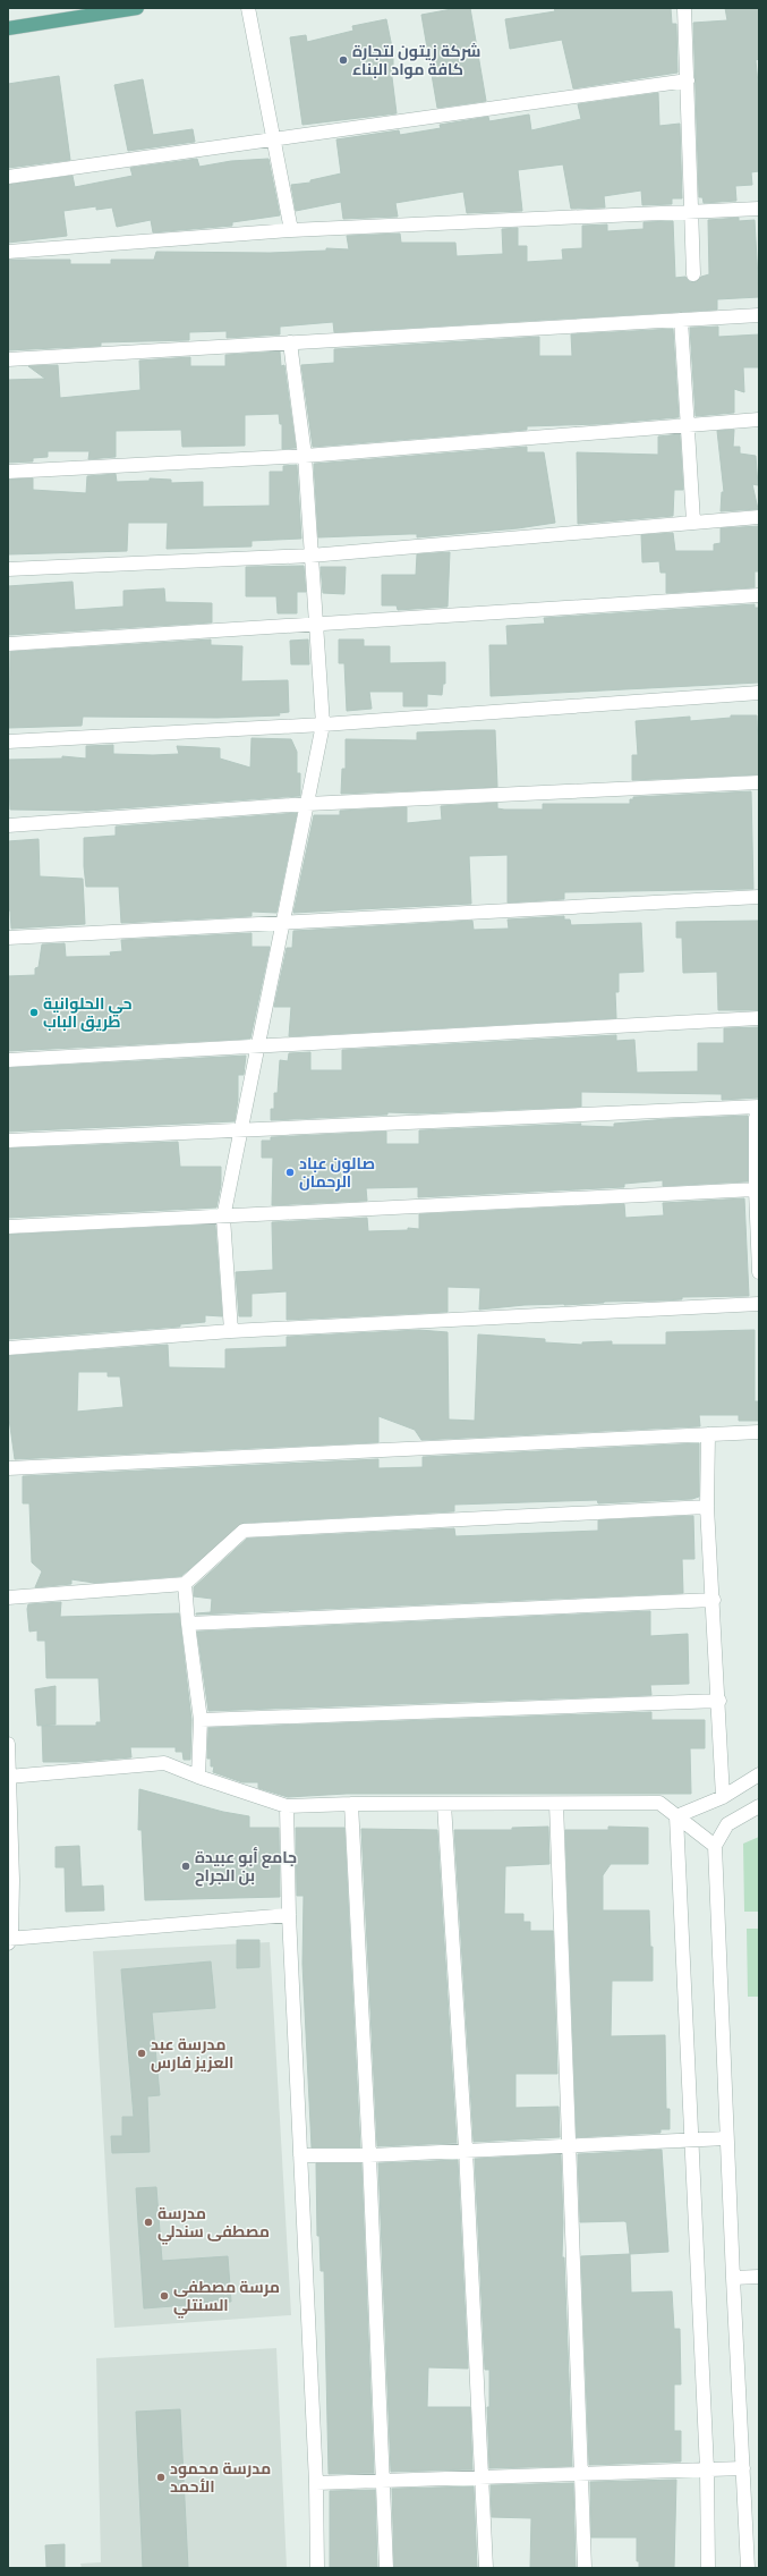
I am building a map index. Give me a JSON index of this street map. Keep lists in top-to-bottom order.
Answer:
{
  "places": [
    "شركة زيتون لتجارة كافة مواد البناء",
    "حي الحلوانية طريق الباب",
    "صالون عباد الرحمان",
    "جامع أبو عبيدة بن الجراح",
    "مدرسة عبد العزيز فارس",
    "مدرسة مصطفى سندلي",
    "مرسة مصطفى السنتلي",
    "مدرسة محمود الأحمد"
  ]
}
